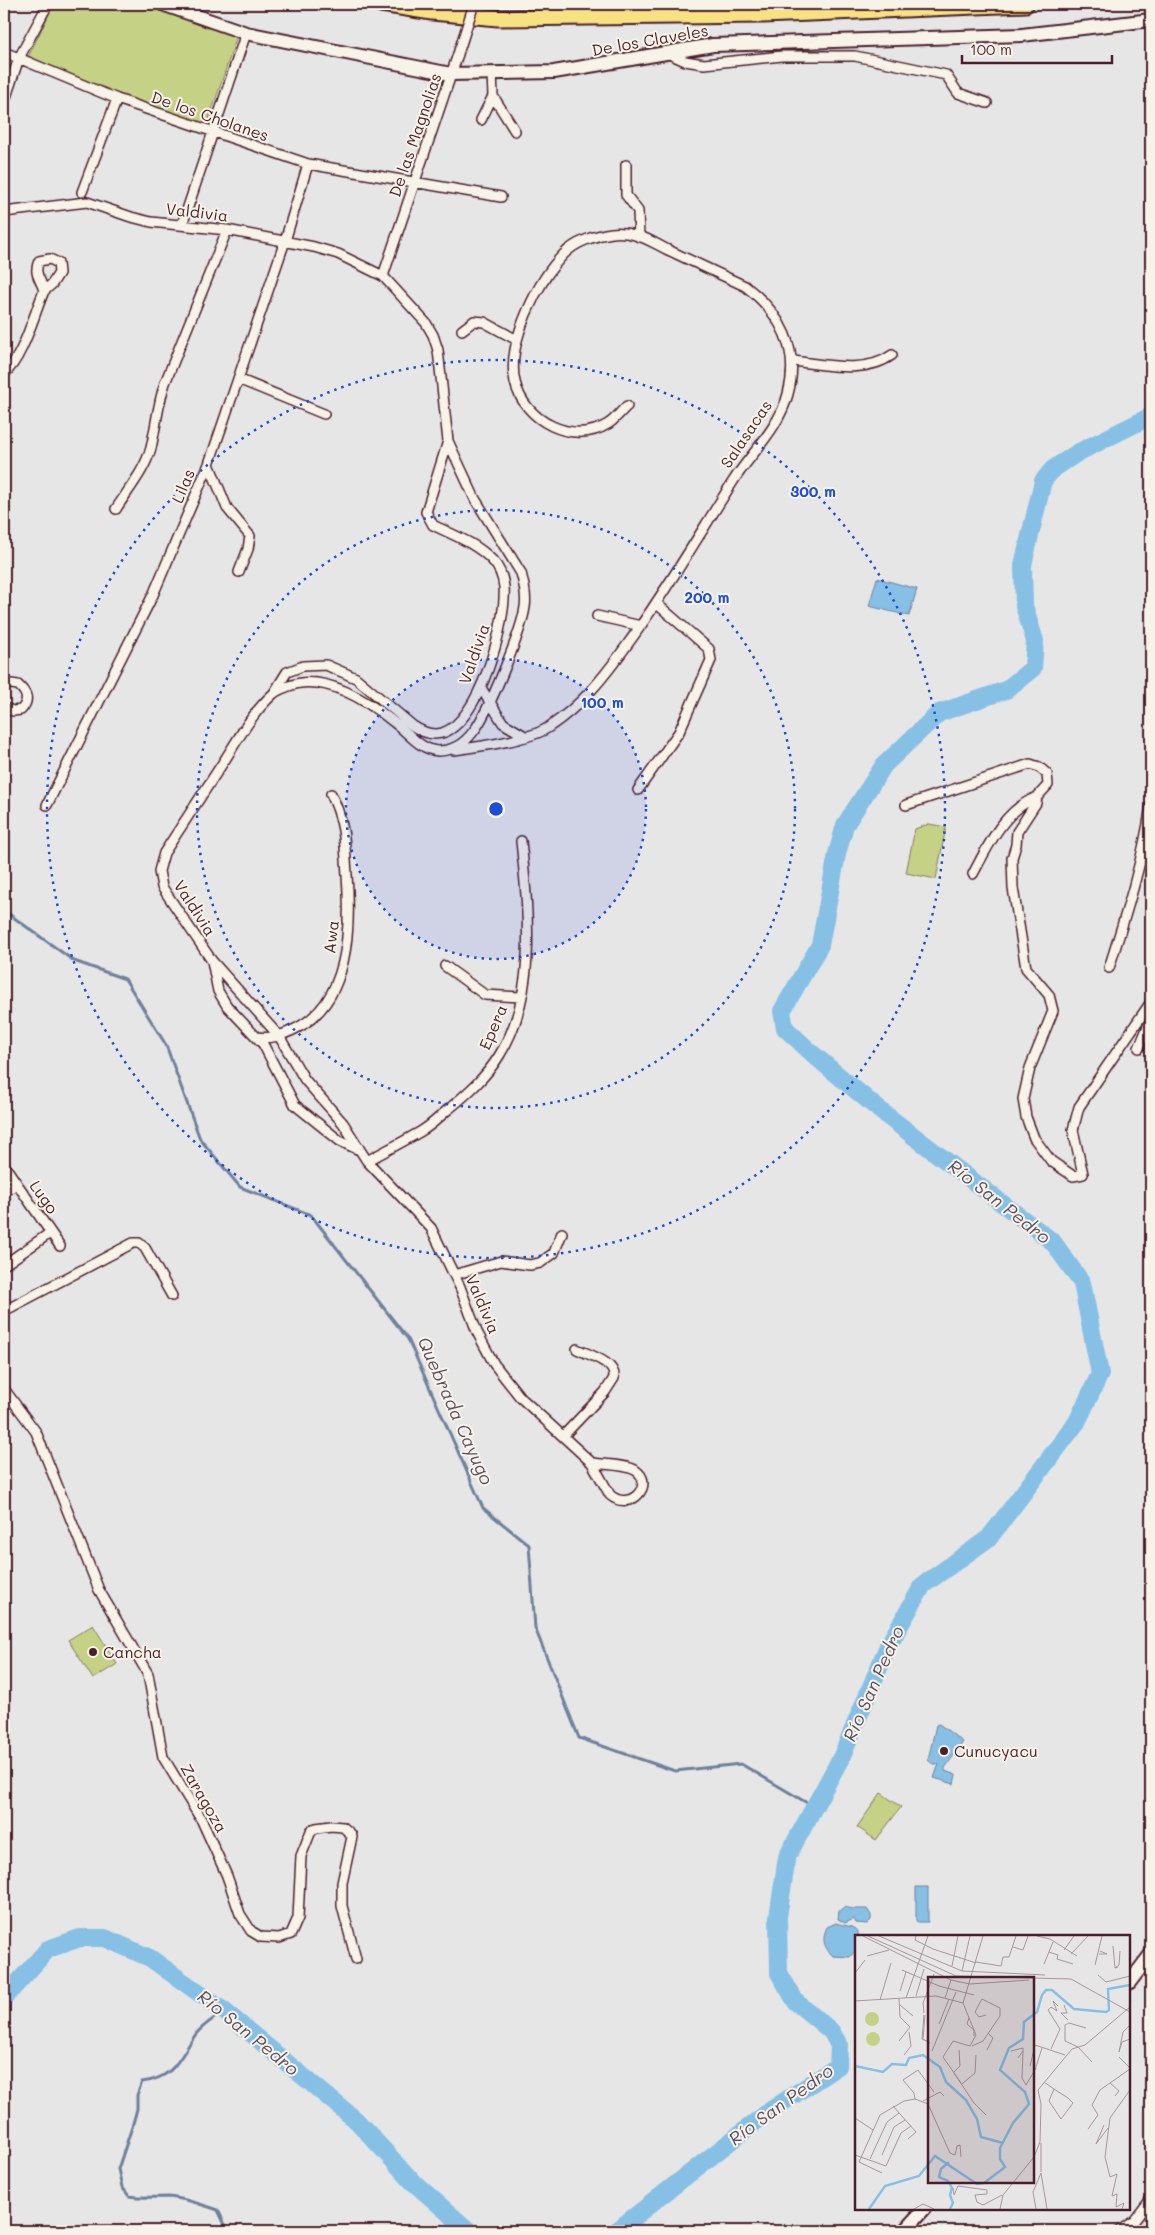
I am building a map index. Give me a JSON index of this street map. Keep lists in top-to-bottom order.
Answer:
{
  "streets": {
    "main road": ["De los Claveles"],
    "street": [
      "De los Cholanes",
      "De las Magnolias",
      "Valdivia",
      "Salasacas",
      "Lilas",
      "Awa",
      "Epera",
      "Lugo",
      "Zaragoza"
    ]
  },
  "crossings": [
    ["De los Claveles", "De las Magnolias"],
    ["De los Cholanes", "De las Magnolias"],
    ["De los Cholanes", "Lilas"],
    ["De las Magnolias", "Valdivia"],
    ["Valdivia", "Salasacas"],
    ["Valdivia", "Lilas"],
    ["Valdivia", "Awa"],
    ["Valdivia", "Epera"]
  ],
  "water": ["Río San Pedro", "Quebrada Cayugo"],
  "places": ["Cancha", "Cunucyacu"],
  "scale_bar": "100 m",
  "rings": ["300 m", "200 m", "100 m"]
}
